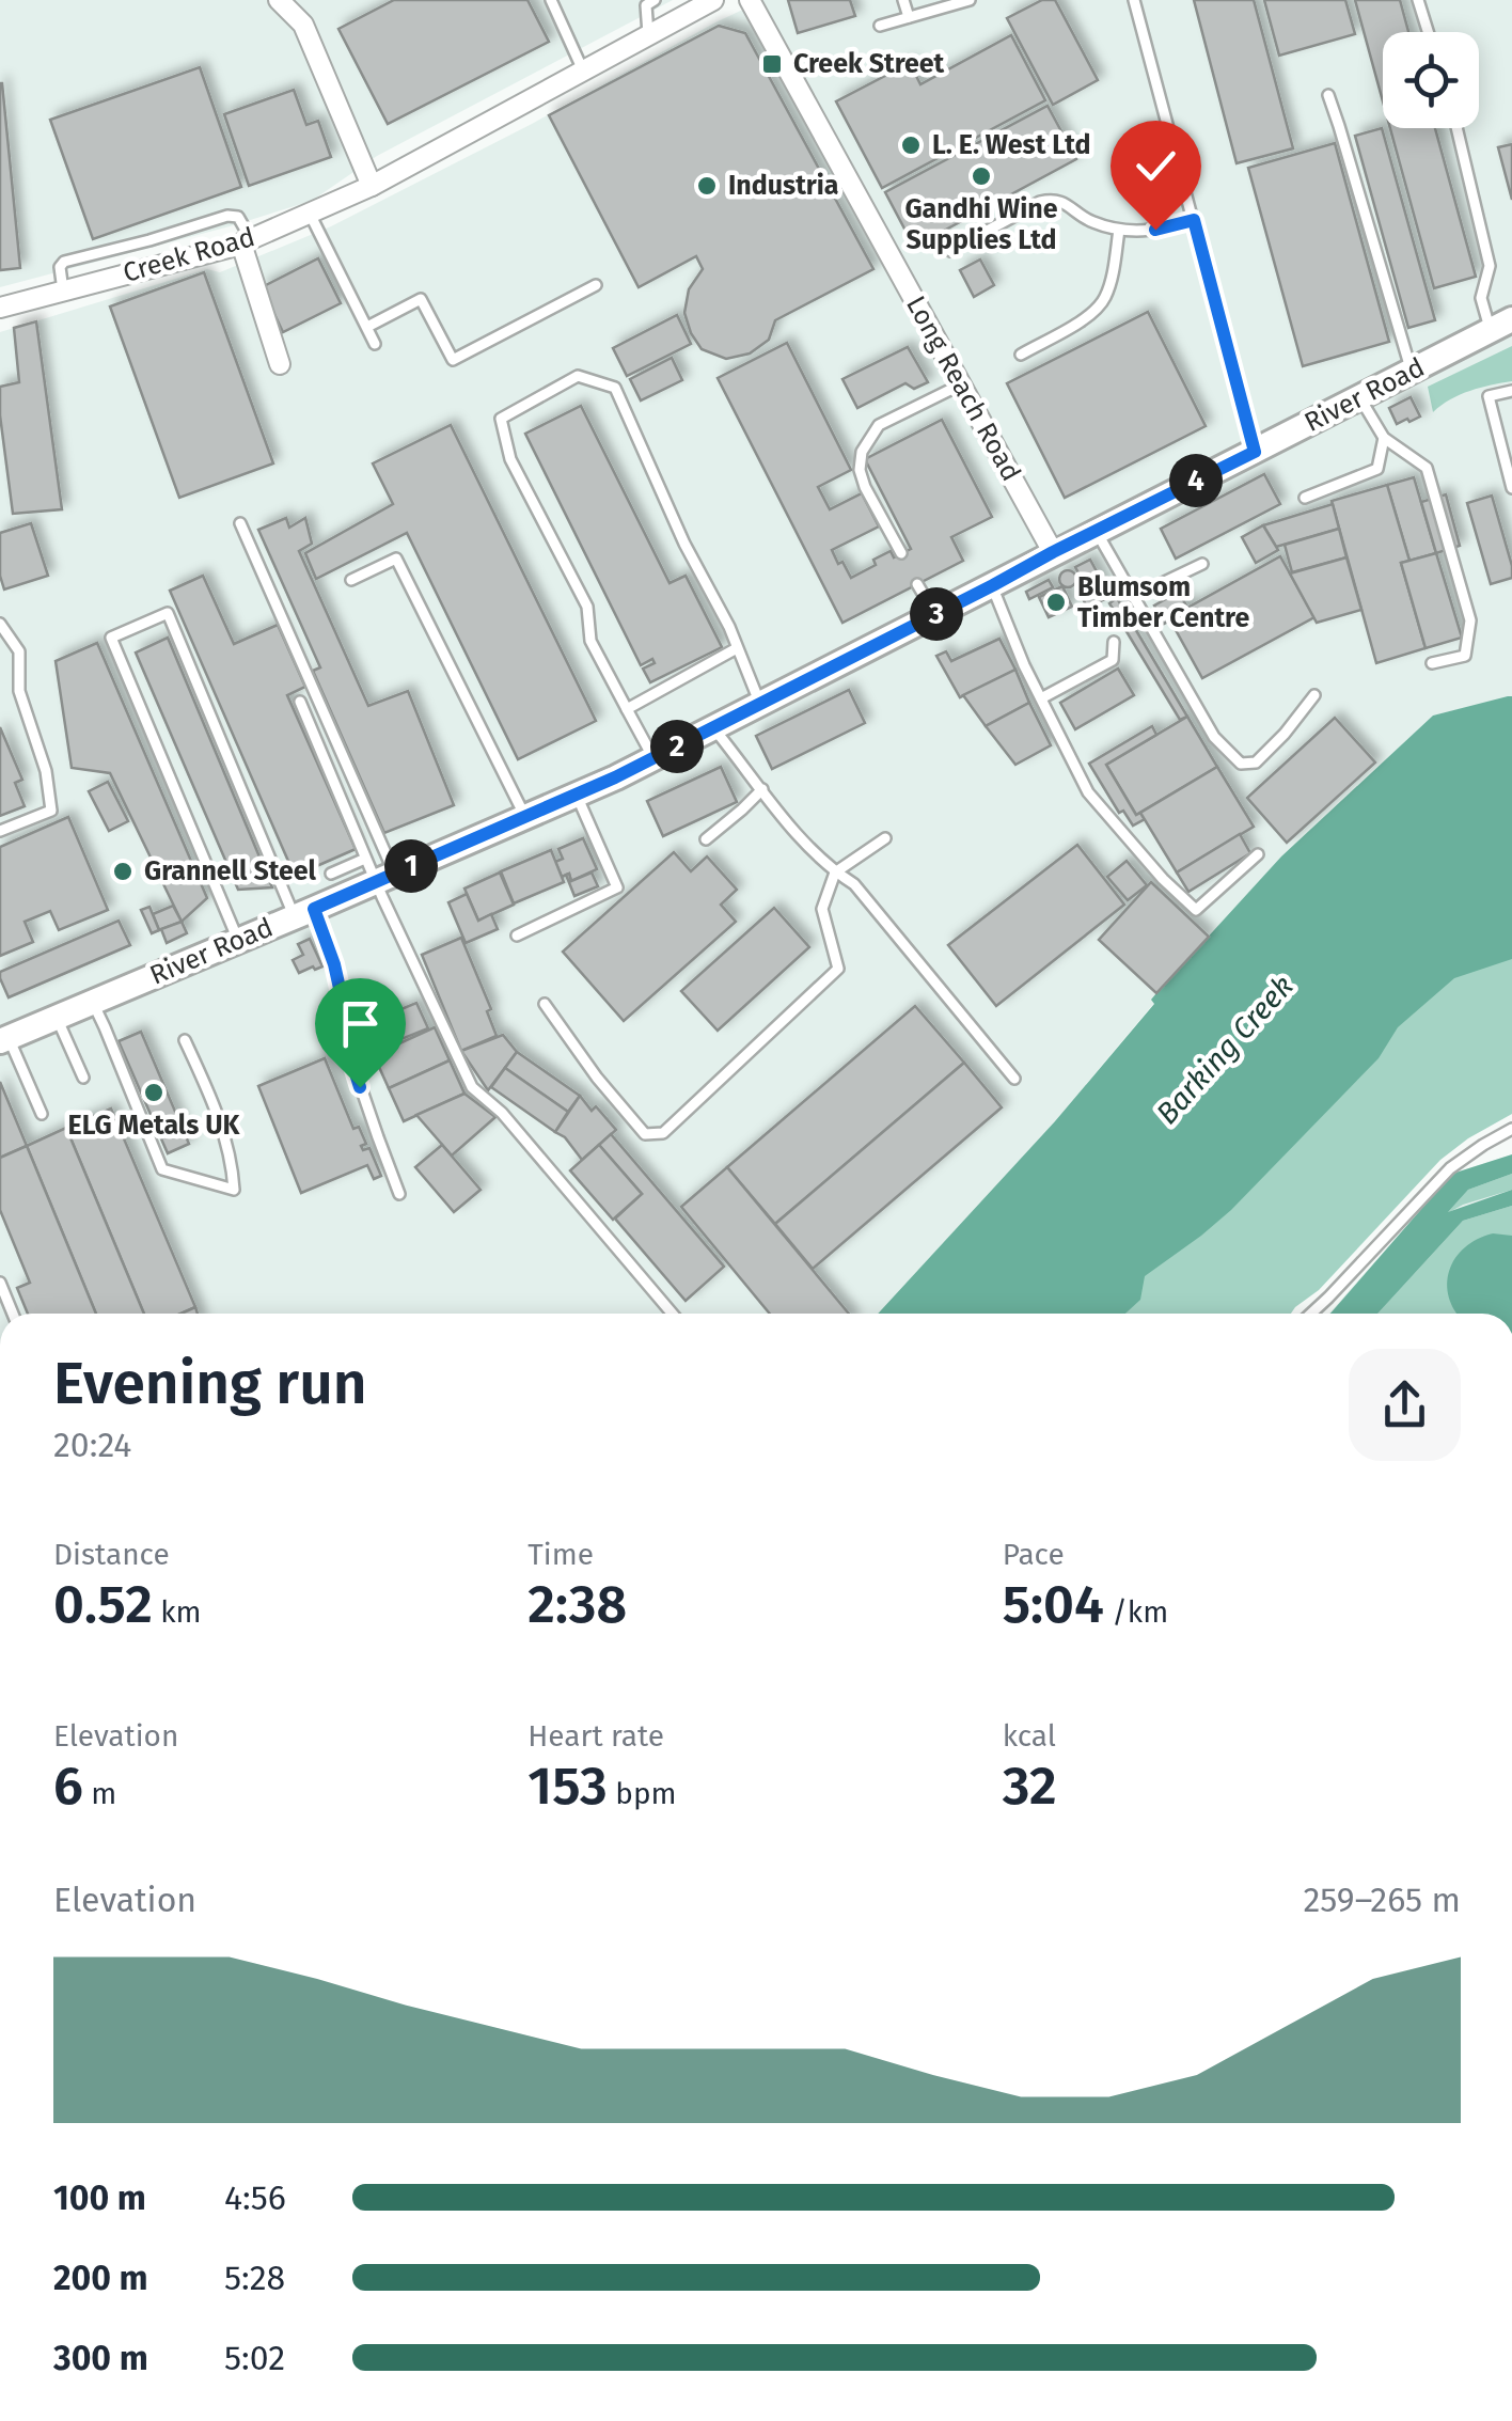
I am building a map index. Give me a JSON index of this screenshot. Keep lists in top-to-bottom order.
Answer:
{
  "streets": {
    "street": ["Creek Road", "Long Reach Road", "River Road"]
  },
  "crossings": [
    ["Long Reach Road", "River Road"]
  ],
  "water": ["Barking Creek"],
  "places": {
    "transit": ["Creek Street"],
    "other": [
      "L. E. West Ltd",
      "Gandhi Wine Supplies Ltd",
      "Industria",
      "Blumsom Timber Centre",
      "Grannell Steel",
      "ELG Metals UK"
    ]
  },
  "page": {
    "pins": [
      "4",
      "3",
      "2",
      "1"
    ],
    "heading": ["Evening run", "20:24"],
    "stats": [
      ["Distance", "0.52 km"],
      ["Time", "2:38"],
      ["Pace", "5:04 /km"],
      ["Elevation", "6 m"],
      ["Heart rate", "153 bpm"],
      ["kcal", "32"]
    ],
    "chart": ["Elevation", "259–265 m"],
    "list": [
      {
        "name": "100 m",
        "note": "4:56"
      },
      {
        "name": "200 m",
        "note": "5:28"
      },
      {
        "name": "300 m",
        "note": "5:02"
      }
    ]
  }
}
